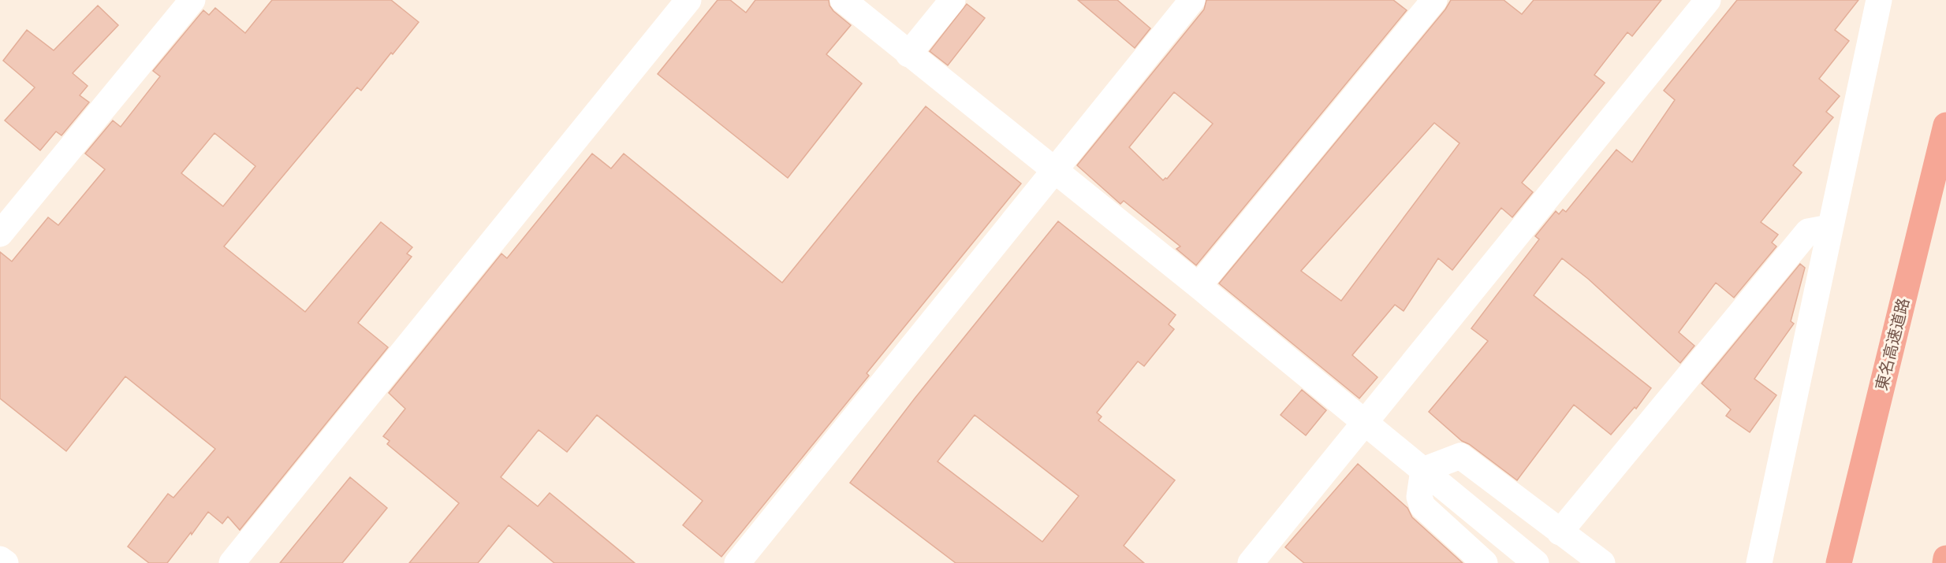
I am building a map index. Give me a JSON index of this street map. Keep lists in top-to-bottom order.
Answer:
{
  "streets": {
    "highway": ["東名高速道路"]
  }
}
